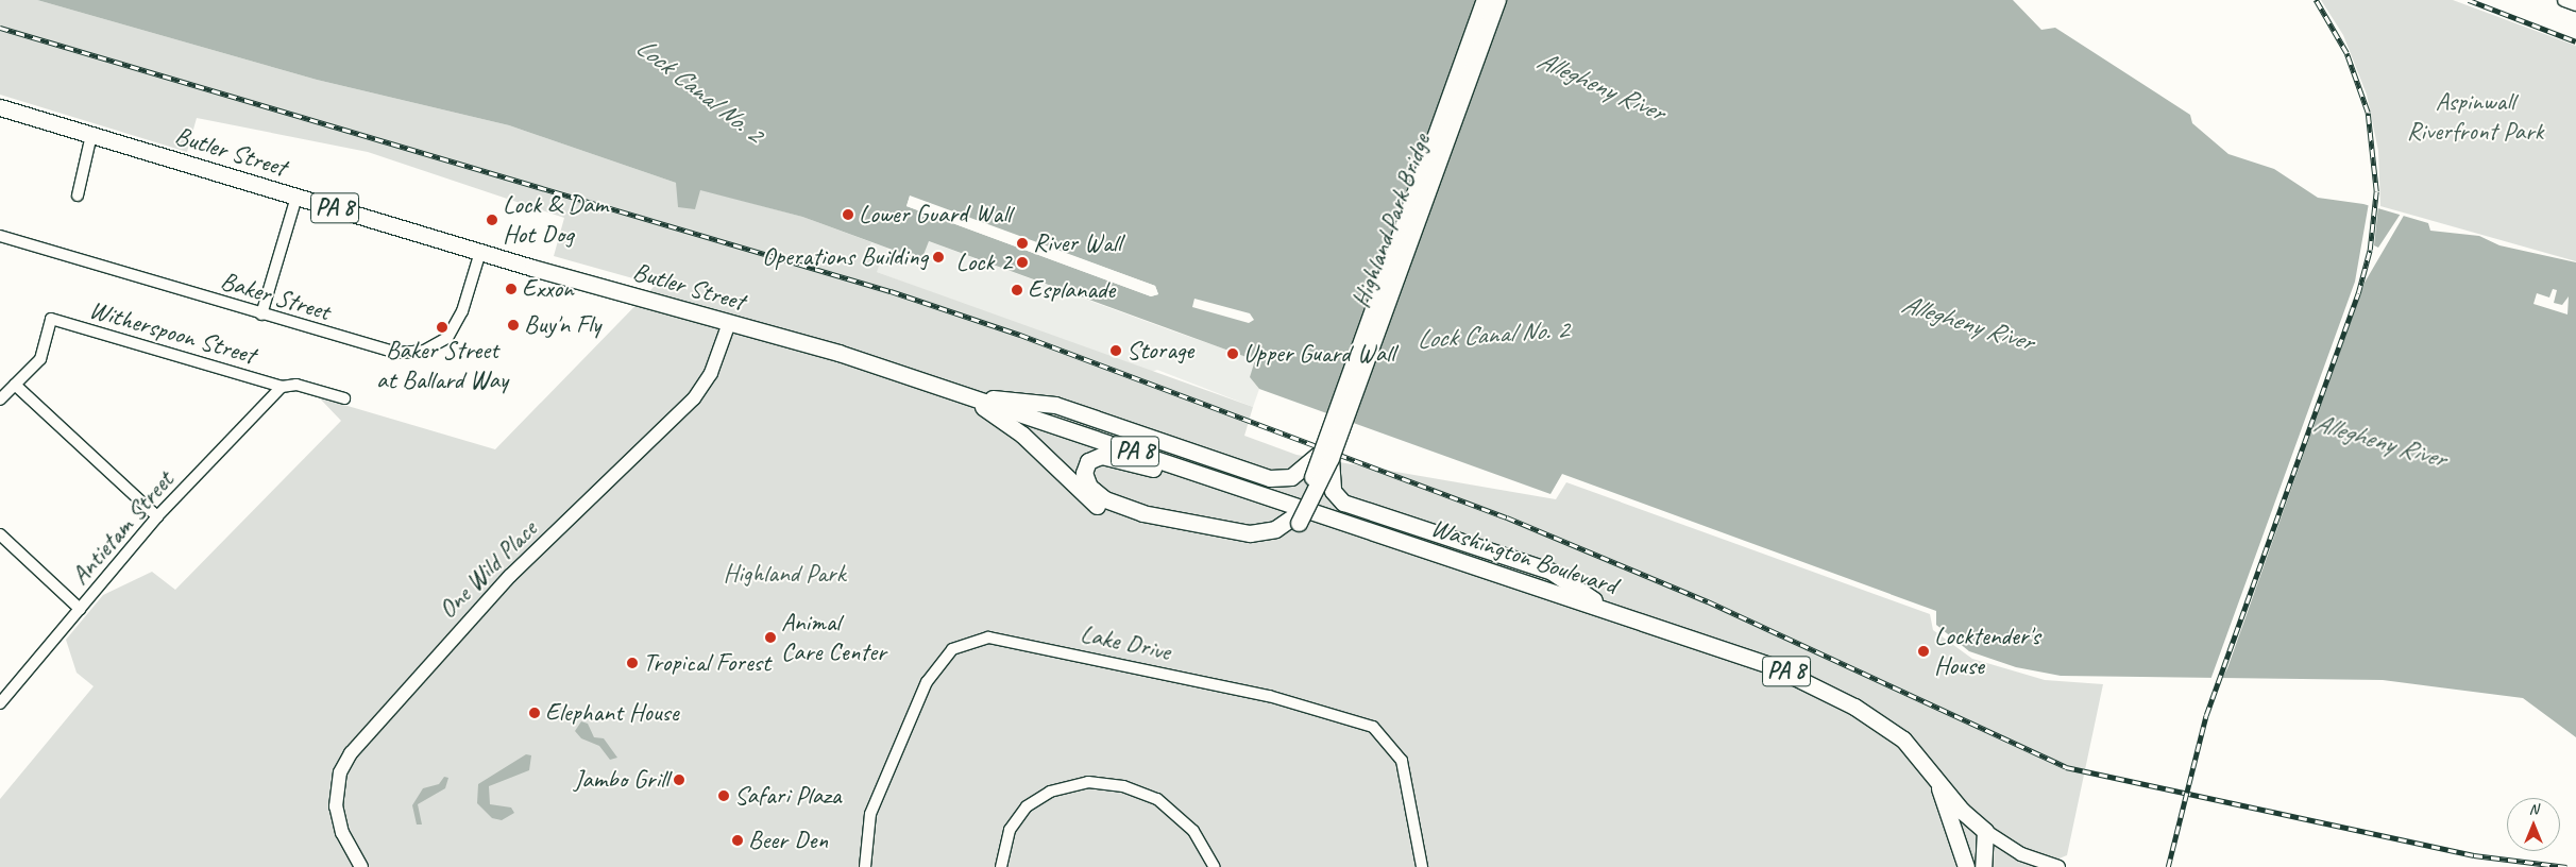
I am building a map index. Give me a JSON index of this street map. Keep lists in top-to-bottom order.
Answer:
{
  "streets": {
    "highway": [
      "Butler Street",
      "PA 8",
      "Highland Park Bridge",
      "Washington Boulevard"
    ],
    "main road": ["One Wild Place"],
    "street": [
      "Baker Street",
      "Witherspoon Street",
      "Antietam Street",
      "Lake Drive"
    ]
  },
  "crossings": [
    ["Butler Street", "Baker Street"],
    ["Butler Street", "Washington Boulevard"],
    ["Butler Street", "One Wild Place"],
    ["PA 8", "Washington Boulevard"],
    ["Witherspoon Street", "Antietam Street"]
  ],
  "water": ["Allegheny River", "Lock Canal No. 2"],
  "parks": ["Aspinwall Riverfront Park", "Highland Park"],
  "places": [
    "Lower Guard Wall",
    "Lock & Dam Hot Dog",
    "River Wall",
    "Operations Building",
    "Lock 2",
    "Exxon",
    "Esplanade",
    "Buy'n Fly",
    "Baker Street at Ballard Way",
    "Storage",
    "Upper Guard Wall",
    "Animal Care Center",
    "Locktender's House",
    "Tropical Forest",
    "Elephant House",
    "Jambo Grill",
    "Safari Plaza",
    "Beer Den"
  ],
  "north": "top"
}
